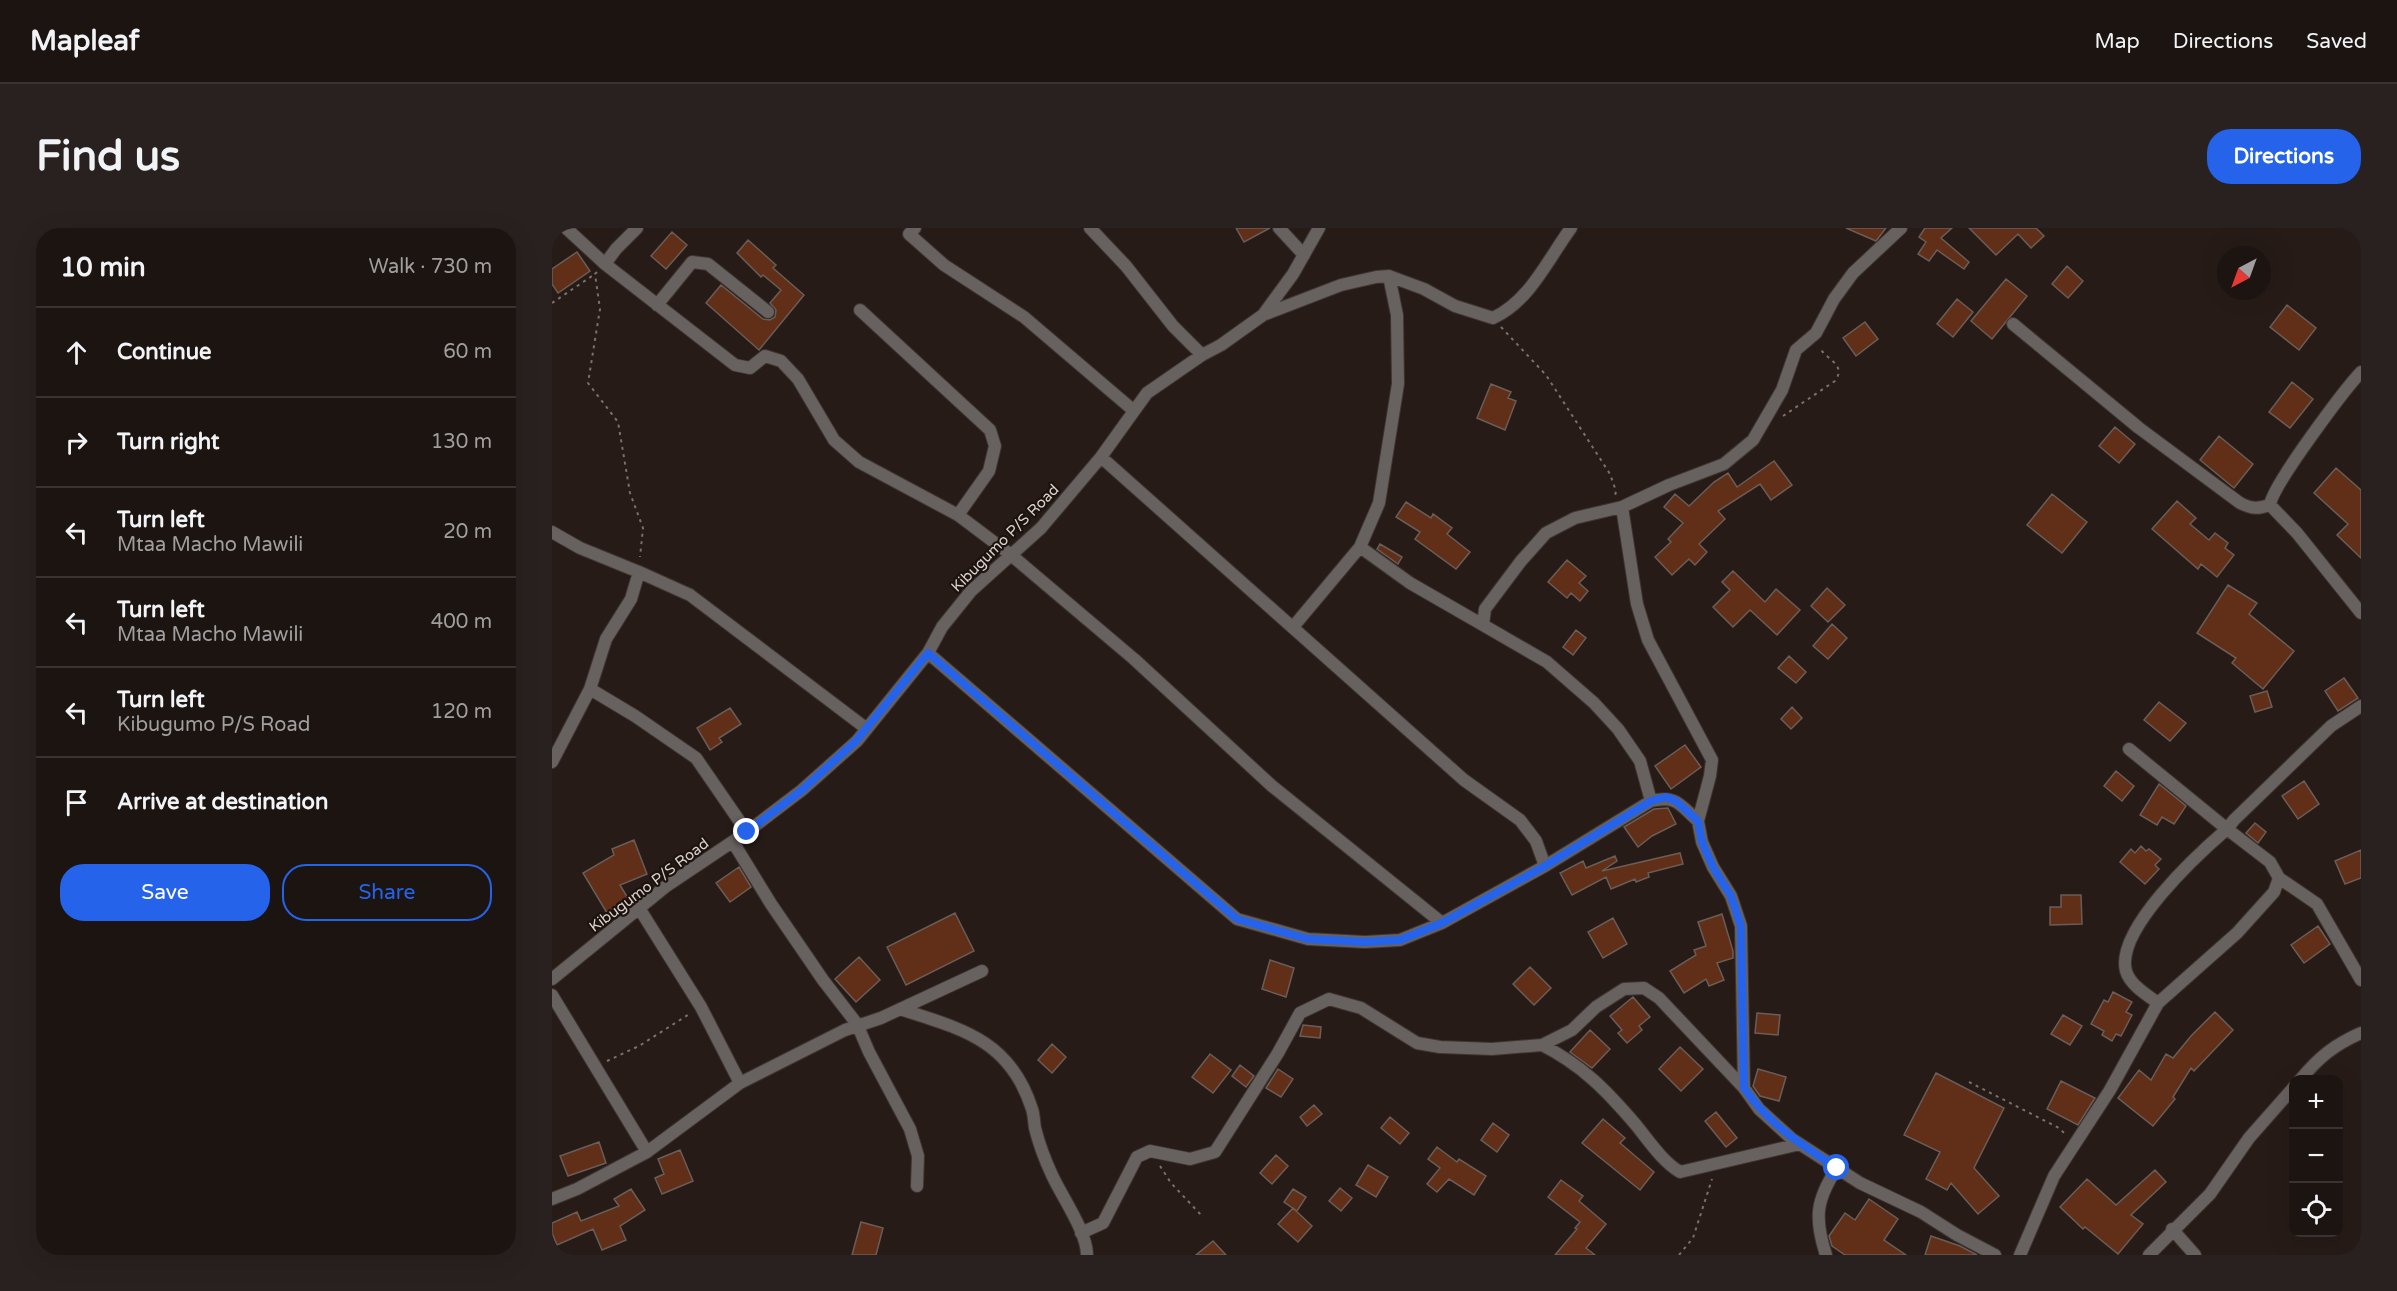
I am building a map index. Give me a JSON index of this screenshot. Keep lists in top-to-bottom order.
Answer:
{
  "streets": {
    "street": ["Kibugumo P/S Road"]
  },
  "north": "bottom left",
  "page": {
    "header": "Mapleaf",
    "nav": ["Map", "Directions", "Saved"],
    "buttons": [
      "Directions",
      ["Save", "Share"]
    ],
    "title": "Find us",
    "heading": ["10 min", "Walk · 730 m"],
    "list": [
      ["Continue", "60 m"],
      ["Turn right", "130 m"],
      ["Turn left", "Mtaa Macho Mawili", "20 m"],
      ["Turn left", "Mtaa Macho Mawili", "400 m"],
      ["Turn left", "Kibugumo P/S Road", "120 m"],
      "Arrive at destination"
    ],
    "map_buttons": ["+", "−"]
  }
}
